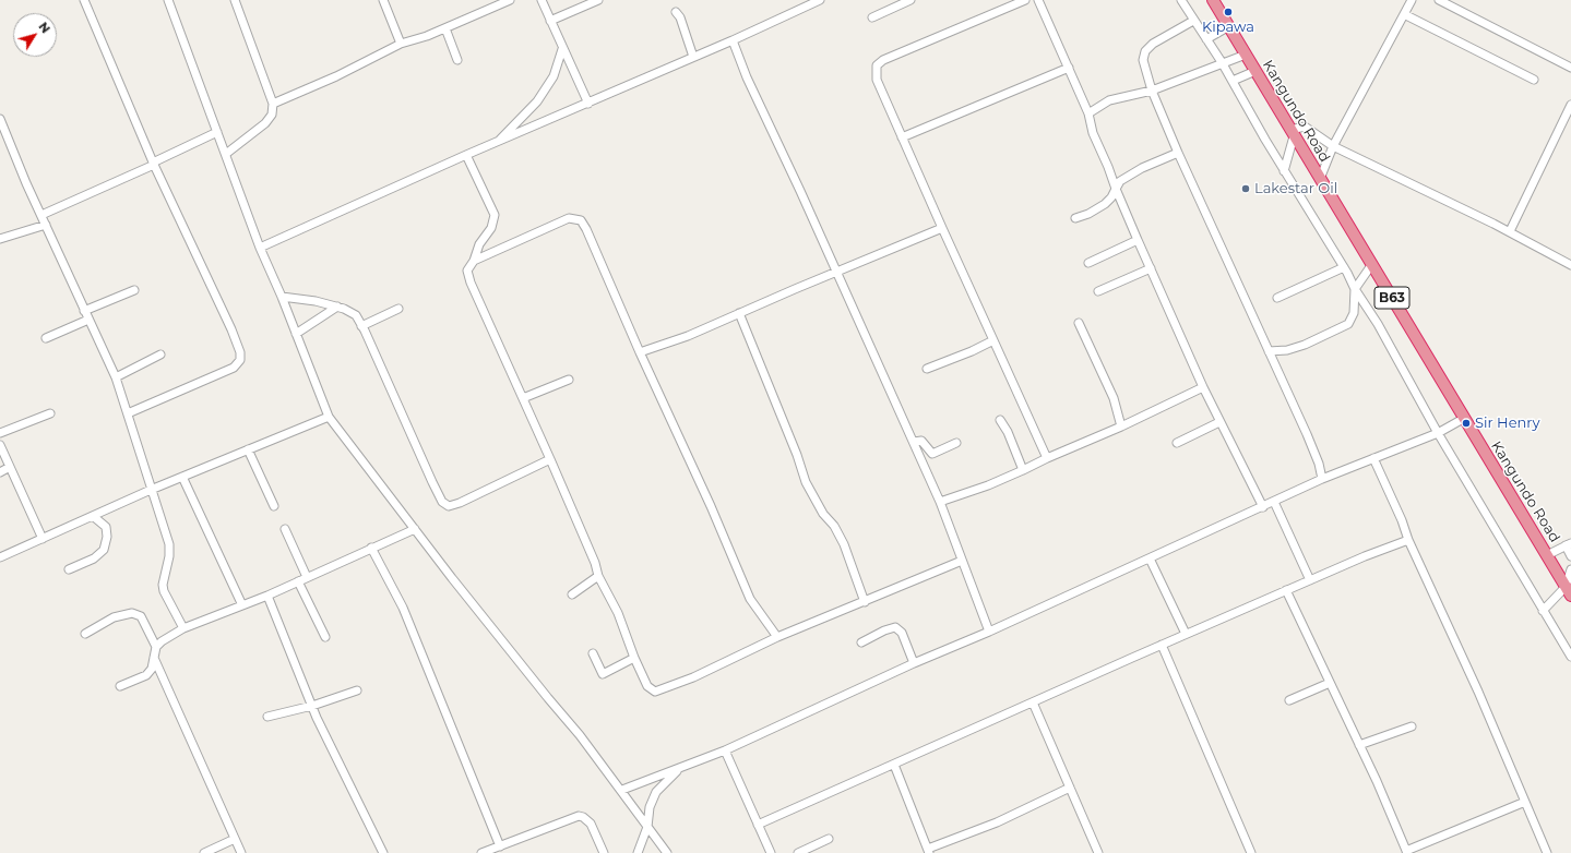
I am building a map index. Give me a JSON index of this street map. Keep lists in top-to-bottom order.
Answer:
{
  "streets": {
    "highway": ["Kangundo Road", "B63"]
  },
  "places": ["Kipawa", "Lakestar Oil", "Sir Henry"],
  "north": "top right"
}
